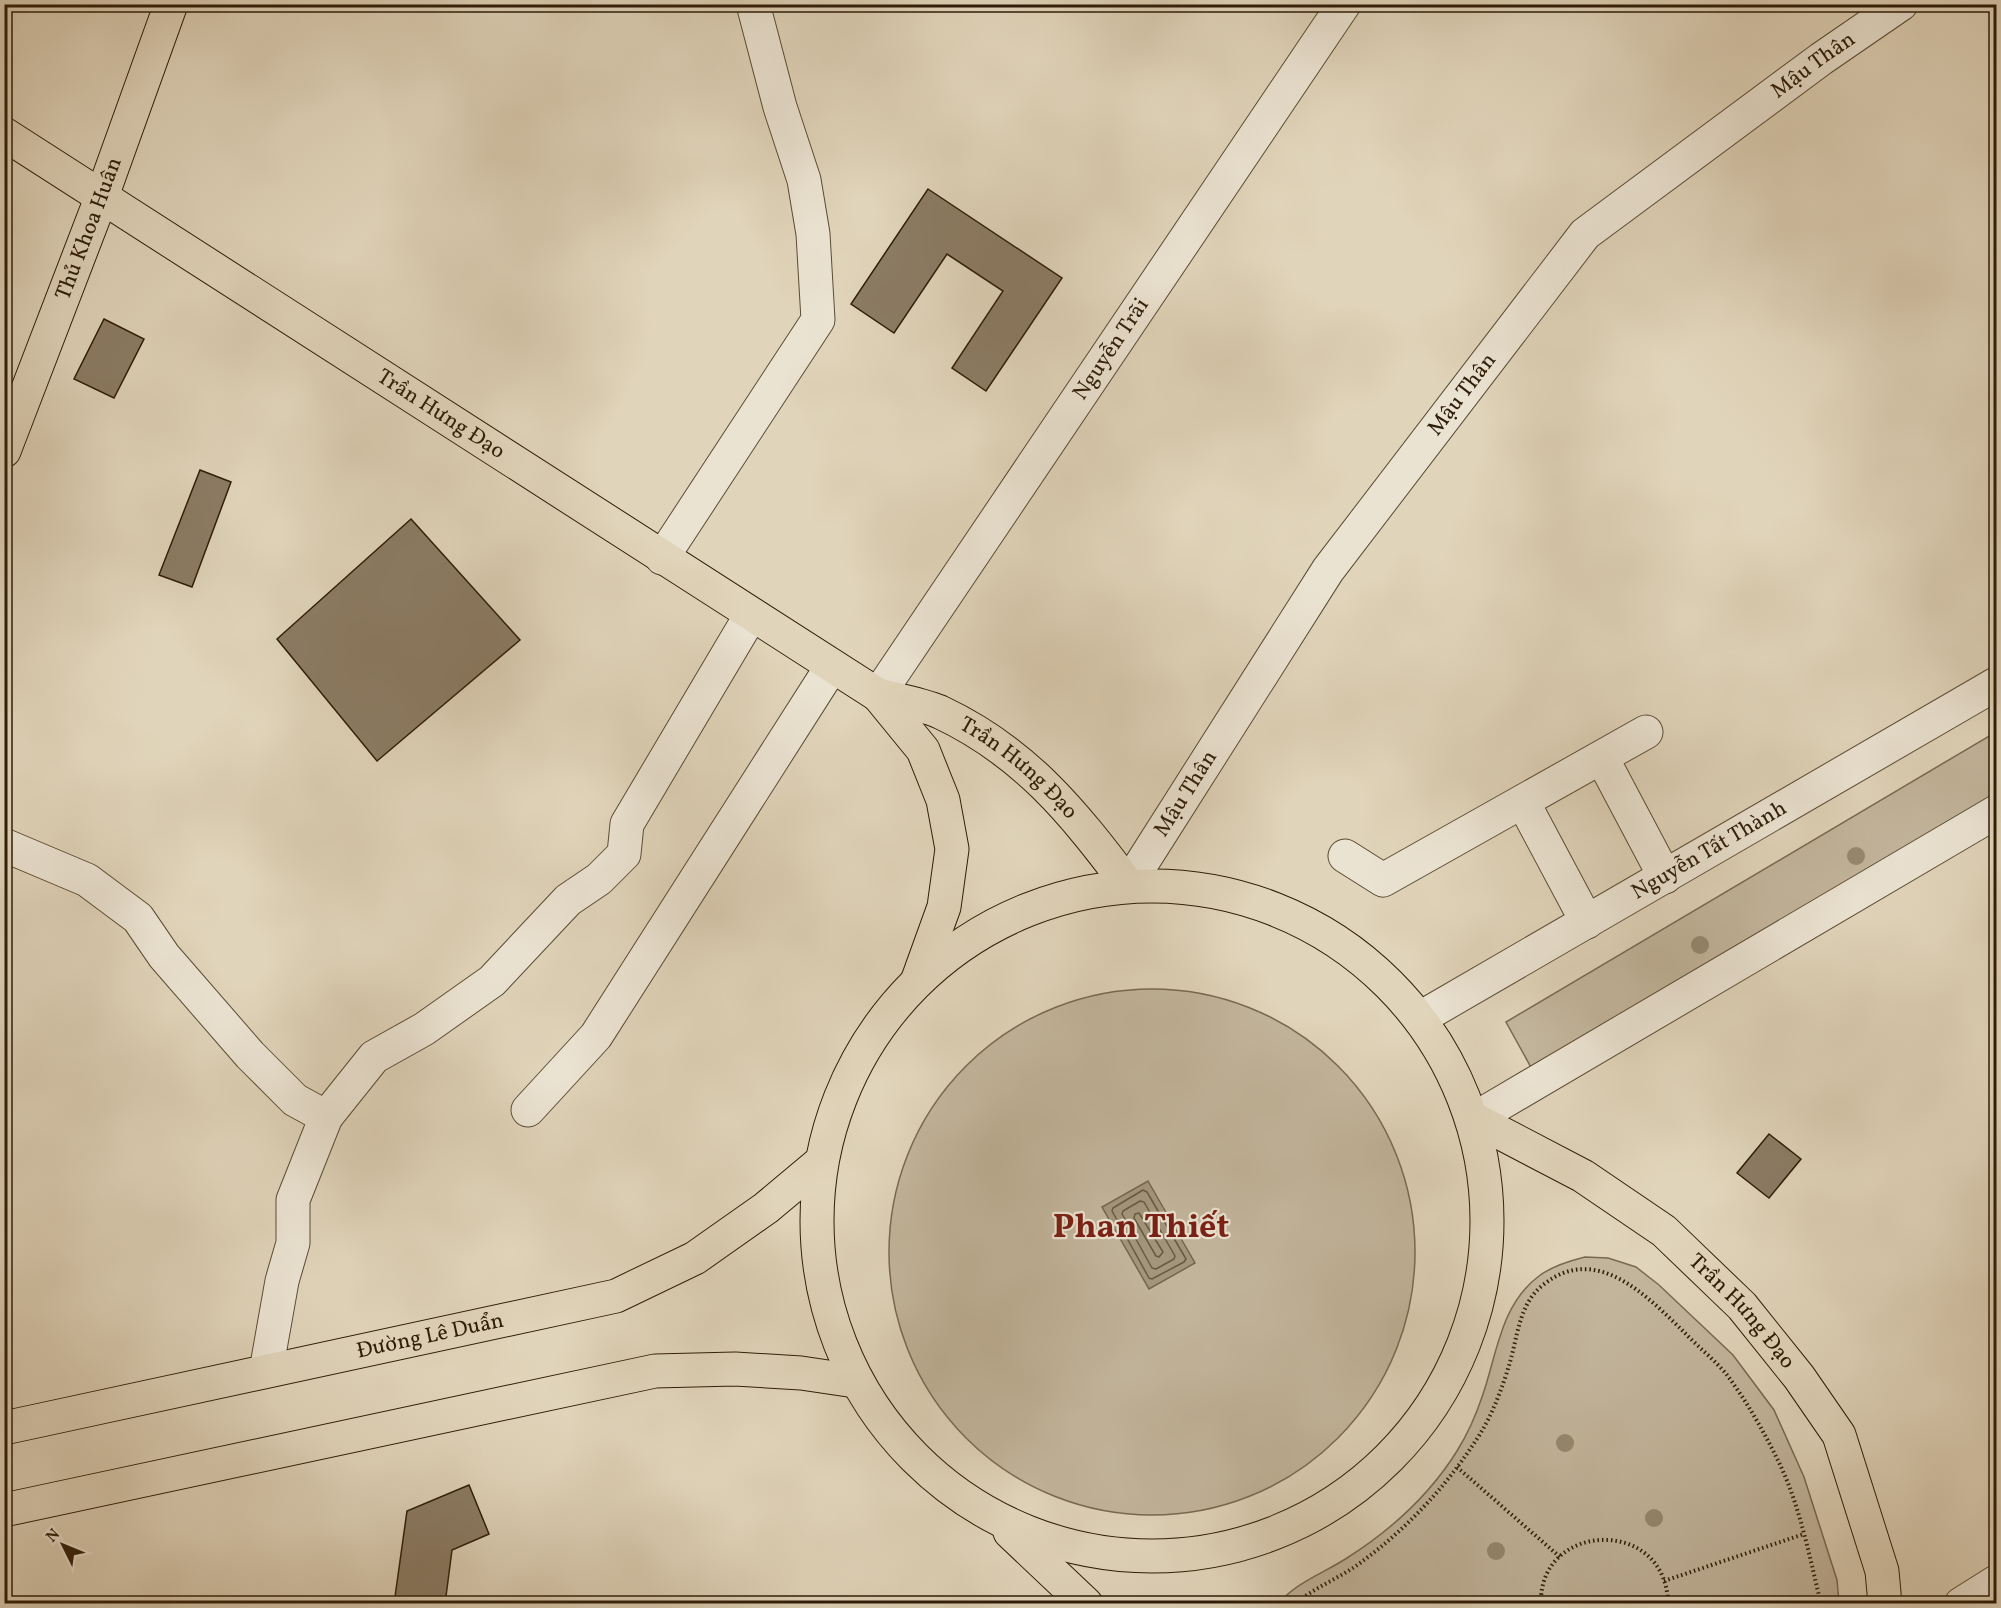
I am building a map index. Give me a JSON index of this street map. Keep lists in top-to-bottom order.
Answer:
{
  "streets": {
    "main road": ["Thủ Khoa Huân", "Trần Hưng Đạo", "Đường Lê Duẩn"],
    "street": ["Mậu Thân", "Nguyễn Trãi", "Nguyễn Tất Thành"]
  },
  "crossings": [
    ["Mậu Thân", "Trần Hưng Đạo"],
    ["Thủ Khoa Huân", "Trần Hưng Đạo"],
    ["Nguyễn Trãi", "Trần Hưng Đạo"]
  ],
  "districts": ["Phan Thiết"],
  "north": "top left"
}
